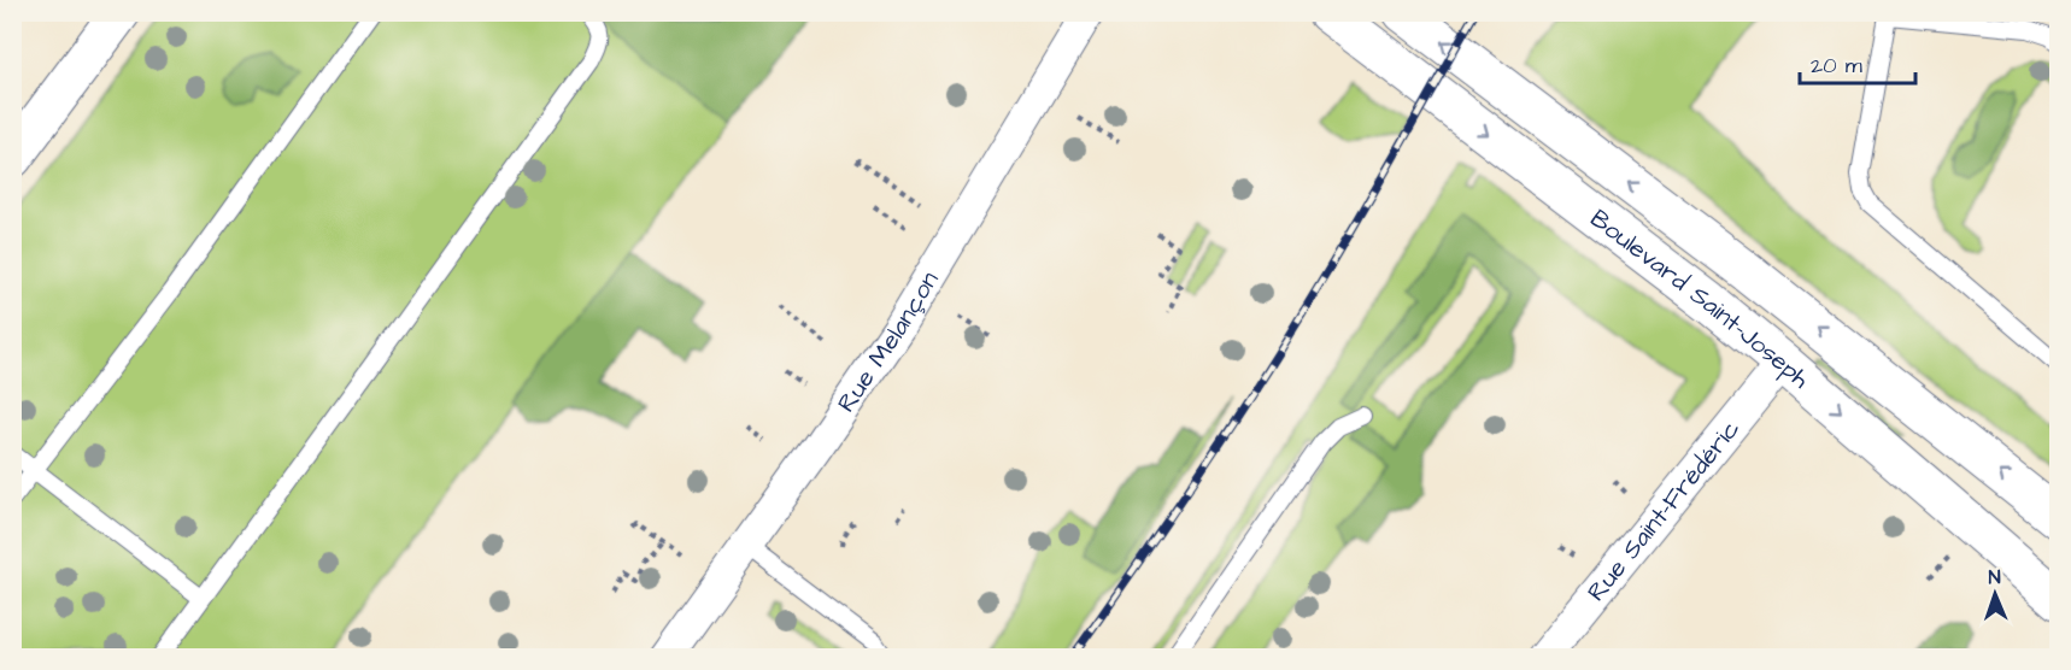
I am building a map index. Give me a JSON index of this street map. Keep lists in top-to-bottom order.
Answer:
{
  "streets": {
    "main road": ["Boulevard Saint-Joseph"],
    "street": ["Rue Melançon", "Rue Saint-Frédéric"]
  },
  "crossings": [
    ["Boulevard Saint-Joseph", "Rue Saint-Frédéric"]
  ],
  "scale_bar": "20 m",
  "north": "top"
}
